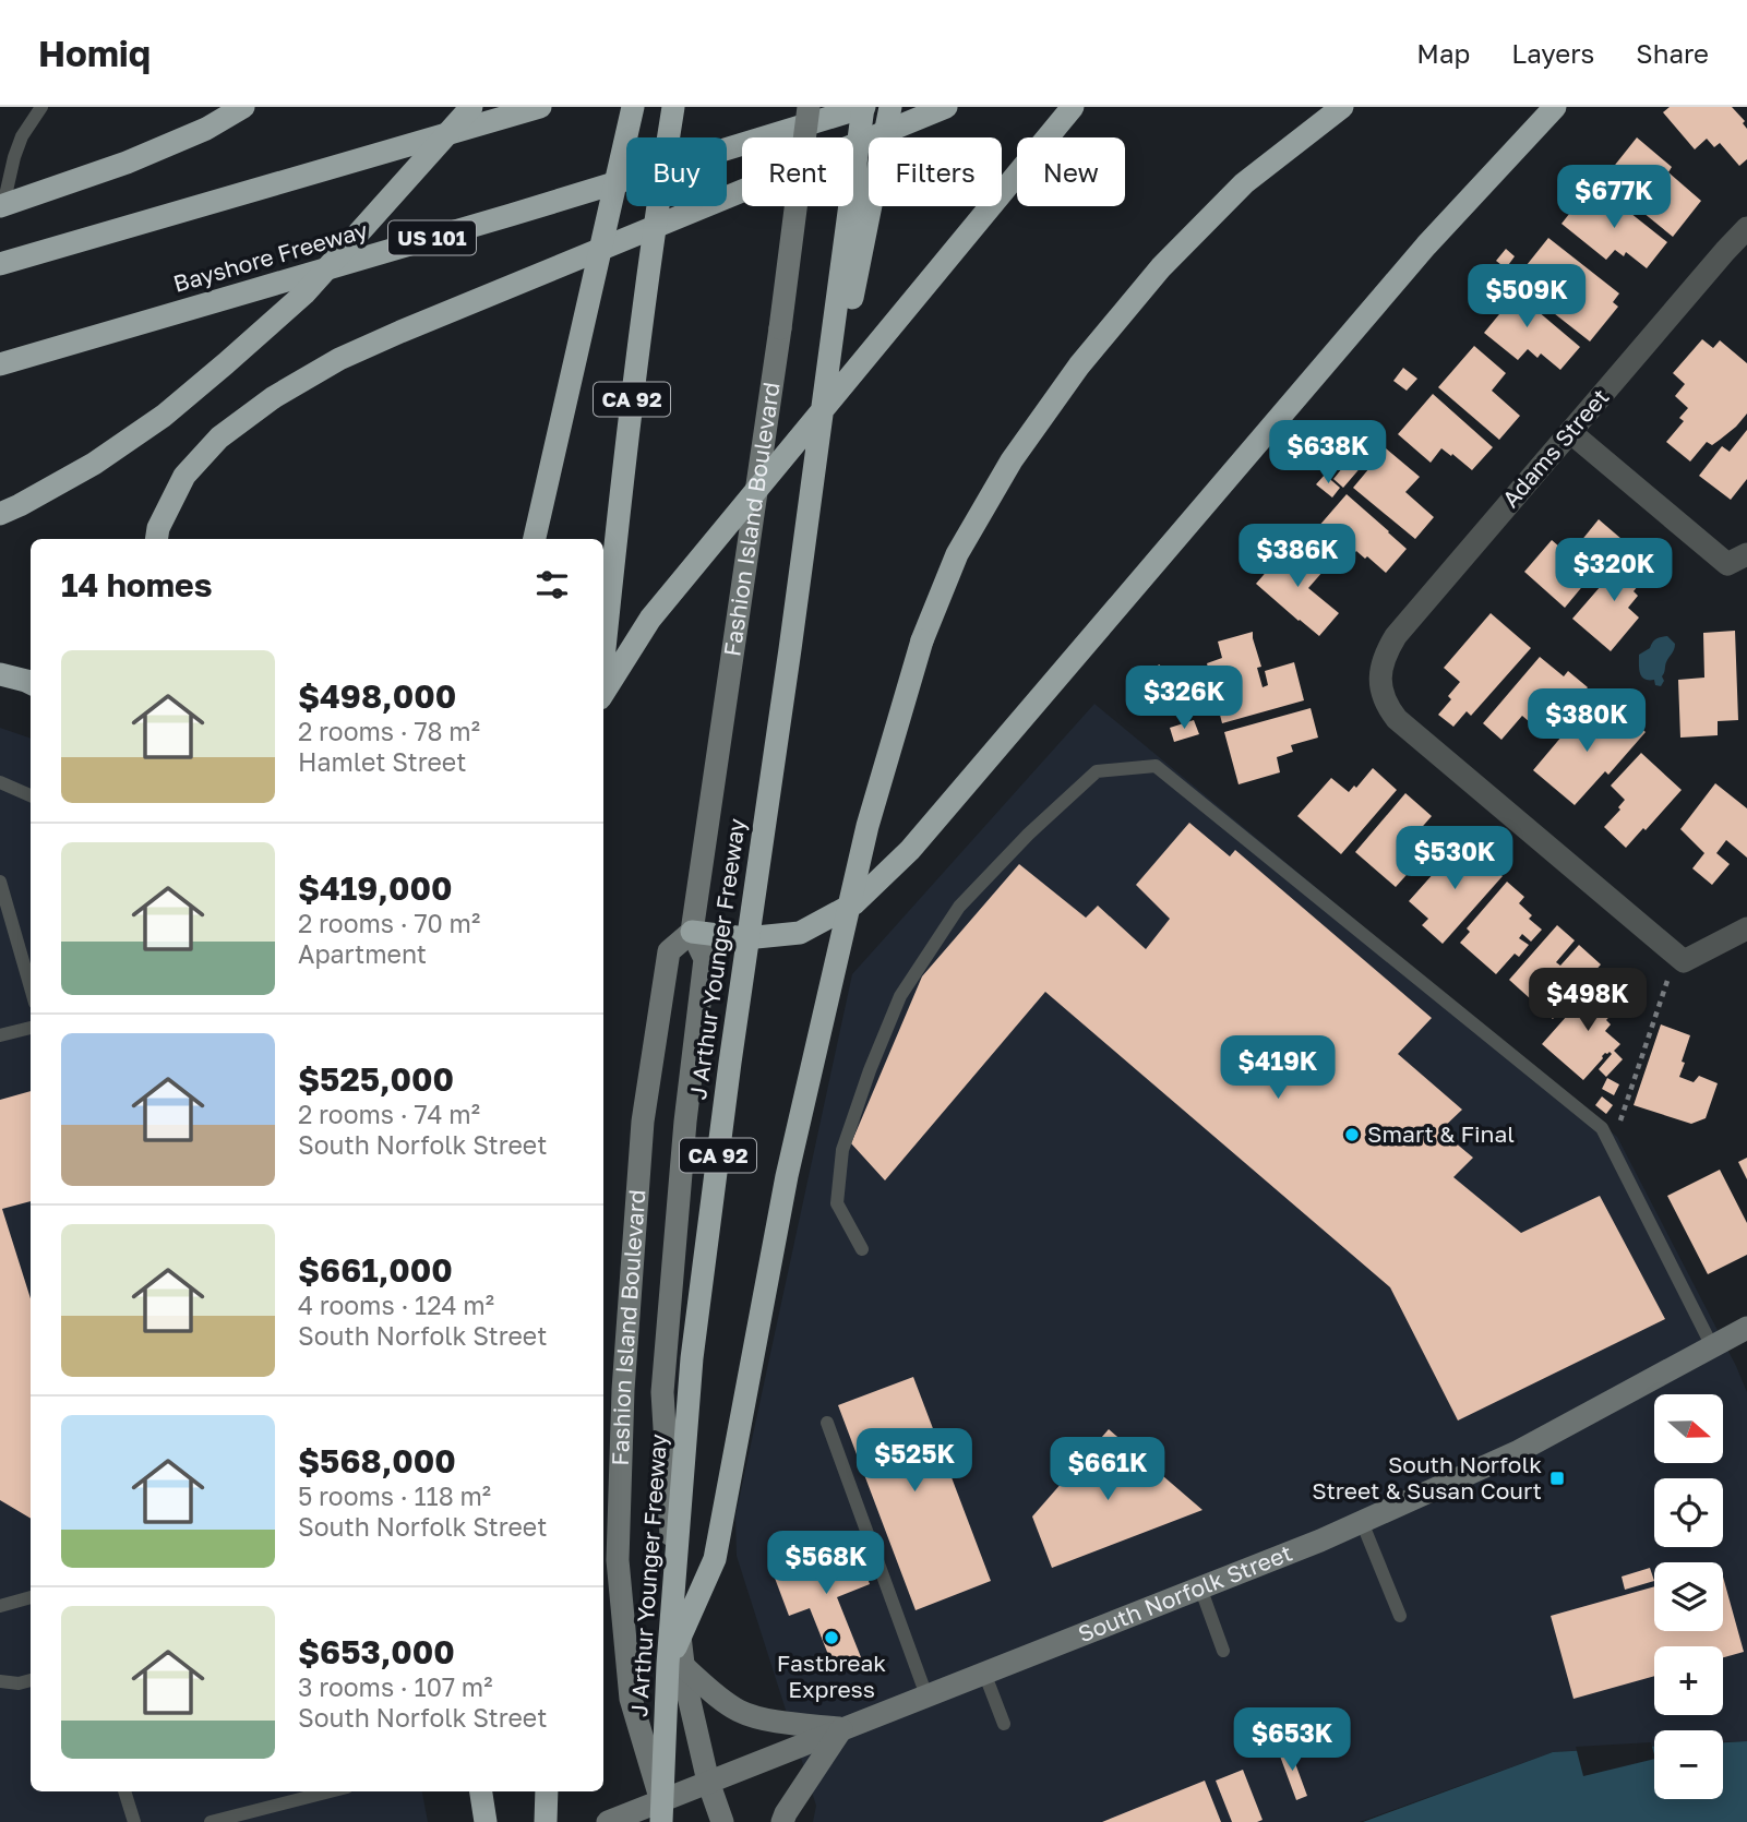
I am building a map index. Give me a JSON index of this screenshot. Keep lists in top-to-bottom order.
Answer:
{
  "streets": {
    "highway": [
      "US 101",
      "Bayshore Freeway",
      "CA 92",
      "J Arthur Younger Freeway"
    ],
    "main road": ["Fashion Island Boulevard", "South Norfolk Street"],
    "street": ["Adams Street"]
  },
  "crossings": [
    ["Bayshore Freeway", "J Arthur Younger Freeway"],
    ["Fashion Island Boulevard", "J Arthur Younger Freeway"],
    ["Fashion Island Boulevard", "South Norfolk Street"],
    ["J Arthur Younger Freeway", "South Norfolk Street"]
  ],
  "places": {
    "other": ["Smart & Final", "Fastbreak Express"],
    "transit": ["South Norfolk Street & Susan Court"]
  },
  "north": "right",
  "page": {
    "header": "Homiq",
    "nav": ["Map", "Layers", "Share"],
    "chip": [
      "Buy",
      "Rent",
      "Filters",
      "New"
    ],
    "price": [
      "$677K",
      "$509K",
      "$638K",
      "$386K",
      "$320K",
      "$326K",
      "$380K",
      "$530K",
      "$498K",
      "$419K",
      "$525K",
      "$661K",
      "$568K",
      "$653K"
    ],
    "heading": "14 homes",
    "list": [
      {
        "name": "$498,000",
        "note": "2 rooms · 78 m² · Hamlet Street"
      },
      {
        "name": "$419,000",
        "note": "2 rooms · 70 m² · Apartment"
      },
      {
        "name": "$525,000",
        "note": "2 rooms · 74 m² · South Norfolk Street"
      },
      {
        "name": "$661,000",
        "note": "4 rooms · 124 m² · South Norfolk Street"
      },
      {
        "name": "$568,000",
        "note": "5 rooms · 118 m² · South Norfolk Street"
      },
      {
        "name": "$653,000",
        "note": "3 rooms · 107 m² · South Norfolk Street"
      }
    ],
    "map_buttons": ["+", "−"]
  }
}
